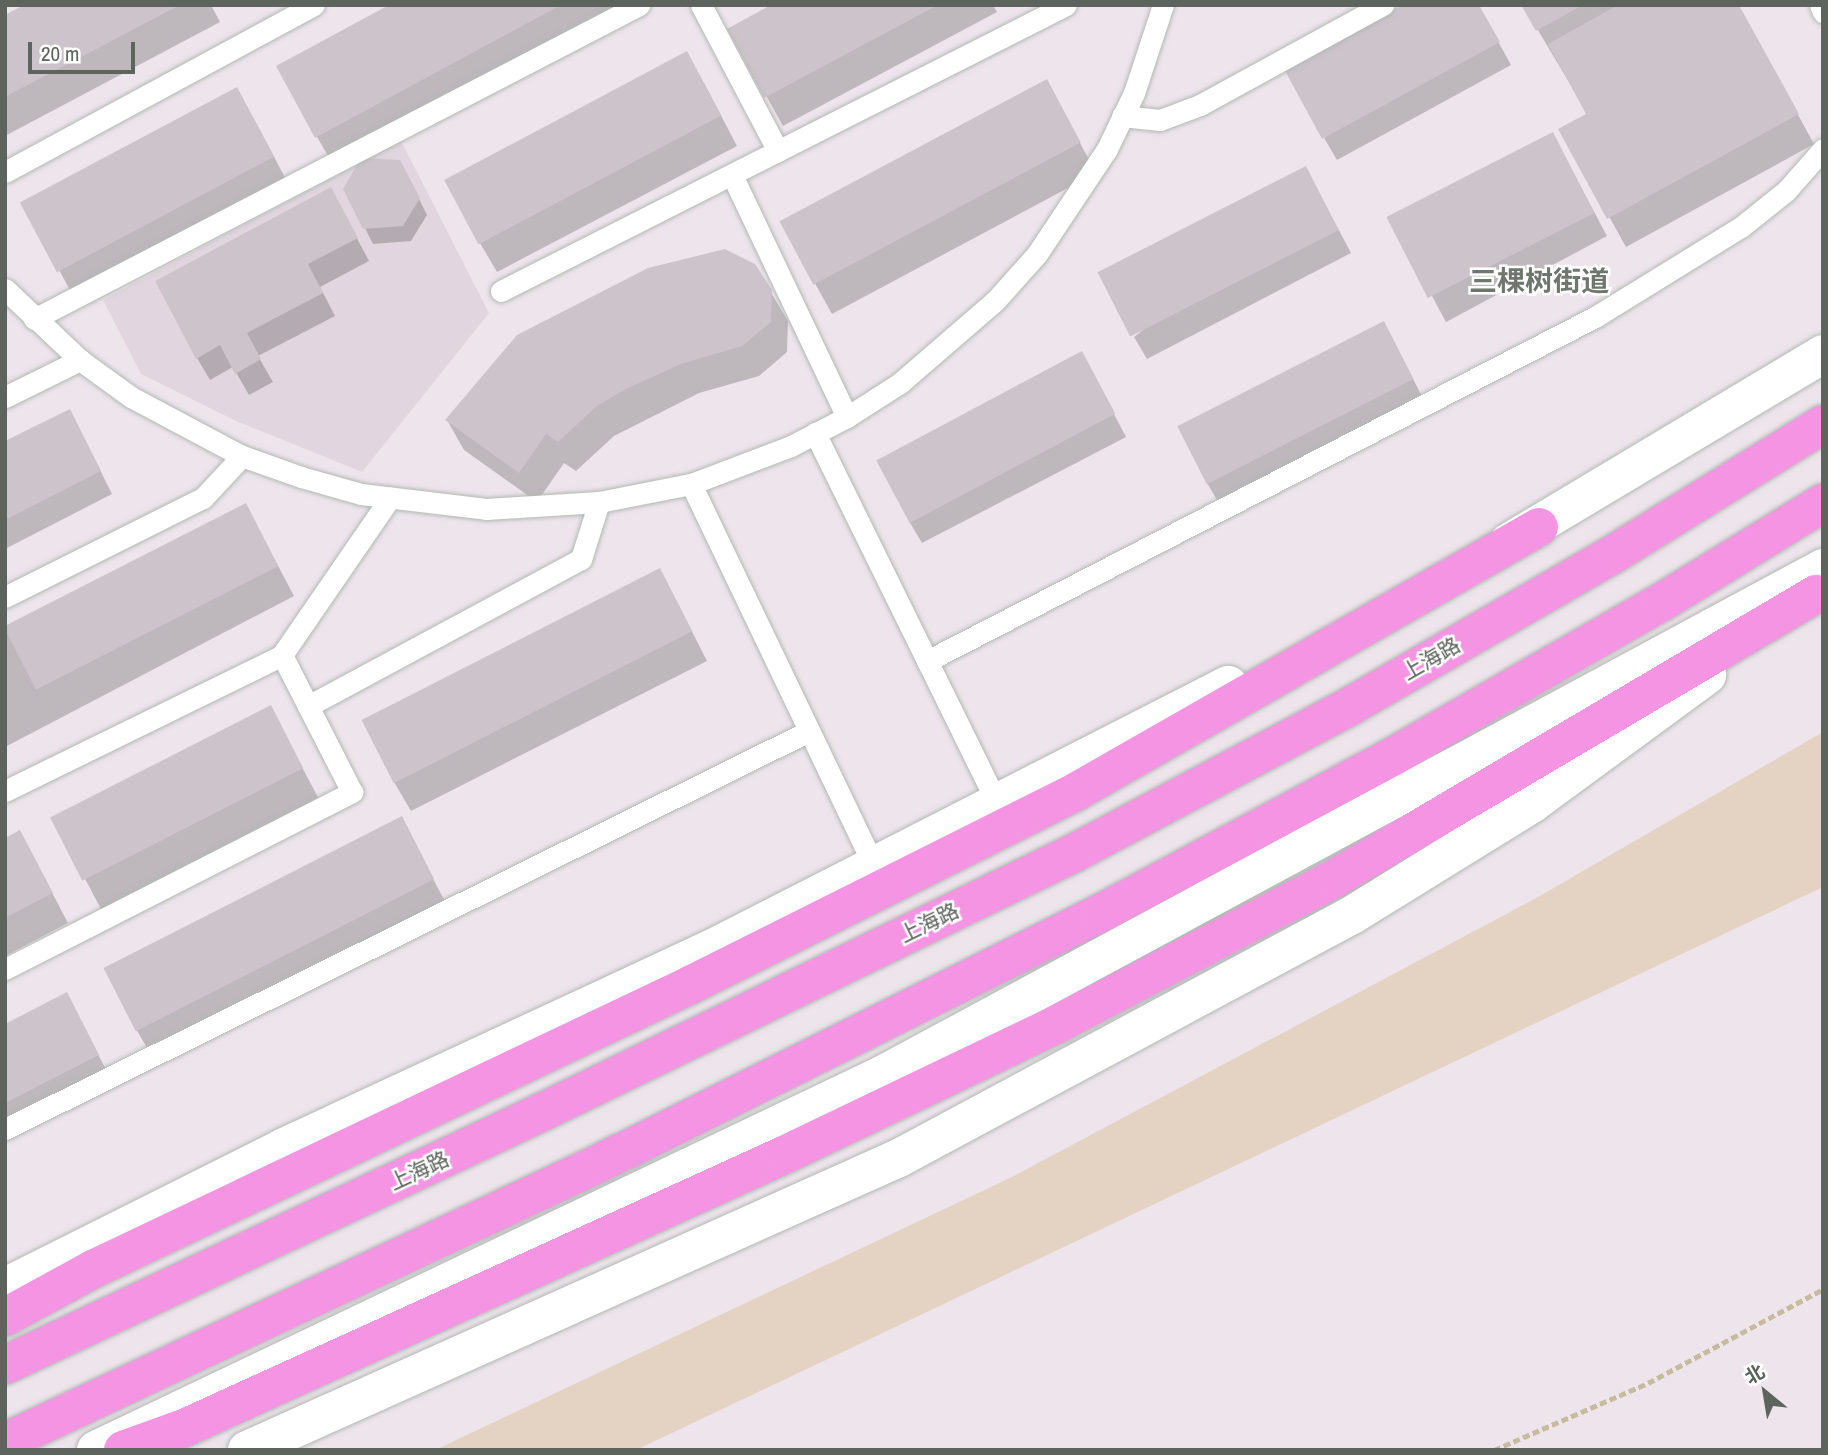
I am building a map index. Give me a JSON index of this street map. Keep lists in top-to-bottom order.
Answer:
{
  "streets": {
    "highway": ["上海路"]
  },
  "districts": ["三棵树街道"],
  "scale_bar": "20 m",
  "north": "top left"
}
